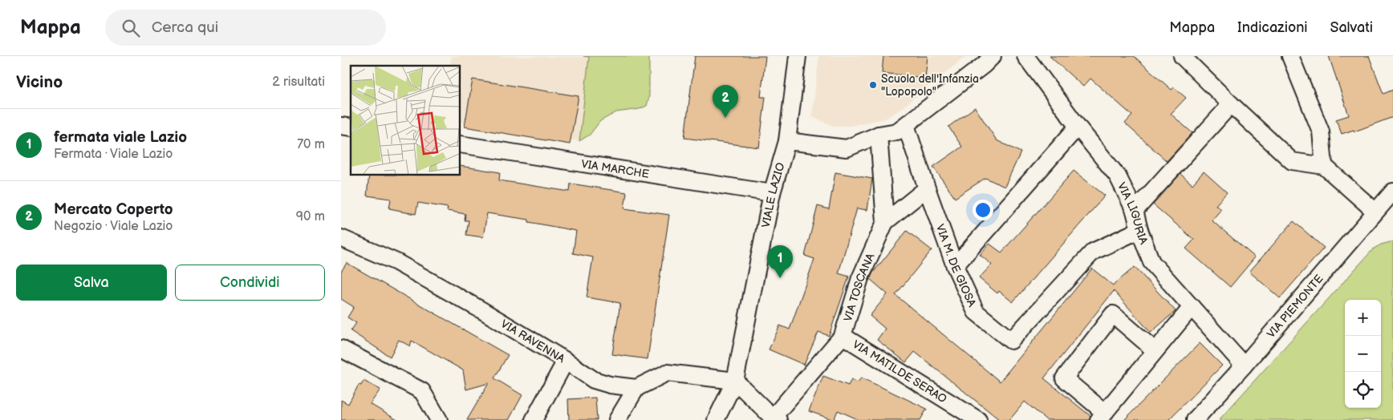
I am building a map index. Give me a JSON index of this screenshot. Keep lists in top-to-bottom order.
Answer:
{
  "streets": {
    "street": [
      "VIA MARCHE",
      "VIALE LAZIO",
      "VIA LIGURIA",
      "VIA M. DE GIOSA",
      "VIA TOSCANA",
      "VIA PIEMONTE",
      "VIA RAVENNA",
      "VIA MATILDE SERAO"
    ]
  },
  "crossings": [
    ["VIA MARCHE", "VIALE LAZIO"],
    ["VIA LIGURIA", "VIA M. DE GIOSA"],
    ["VIA LIGURIA", "VIA PIEMONTE"],
    ["VIA TOSCANA", "VIA MATILDE SERAO"]
  ],
  "places": ["Scuola dell'Infanzia \"Lopopolo\""],
  "page": {
    "header": "Mappa",
    "search": "Cerca qui",
    "nav": ["Mappa", "Indicazioni", "Salvati"],
    "heading": ["Vicino", "2 risultati"],
    "pins": ["2", "1"],
    "list": [
      {
        "mark": "1",
        "name": "fermata viale Lazio",
        "note": "Fermata · Viale Lazio",
        "value": "70 m"
      },
      {
        "mark": "2",
        "name": "Mercato Coperto",
        "note": "Negozio · Viale Lazio",
        "value": "90 m"
      }
    ],
    "buttons": ["Salva", "Condividi"],
    "map_buttons": ["+", "−"]
  }
}
